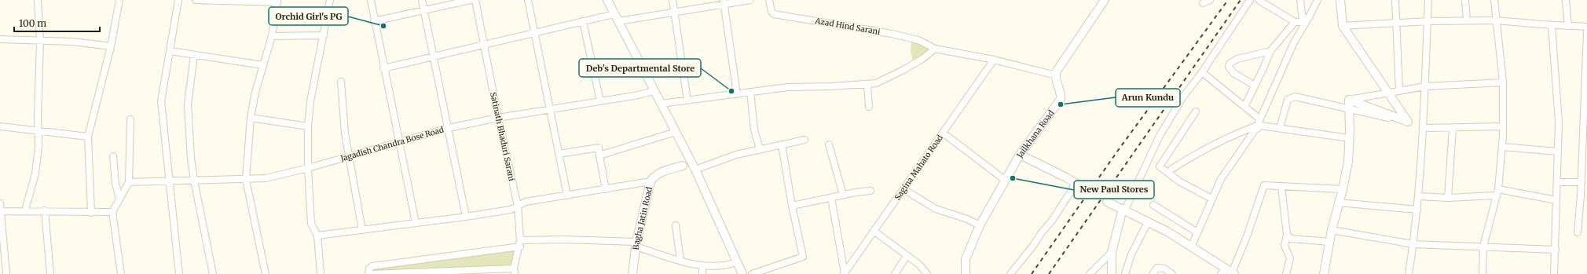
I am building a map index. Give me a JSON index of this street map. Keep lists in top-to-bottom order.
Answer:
{
  "streets": {
    "street": [
      "Azad Hind Sarani",
      "Jailkhana Road",
      "Satinath Bhaduri Sarani",
      "Jagadish Chandra Bose Road",
      "Sagina Mahato Road",
      "Bagha Jatin Road"
    ]
  },
  "crossings": [
    ["Satinath Bhaduri Sarani", "Jagadish Chandra Bose Road"]
  ],
  "places": [
    "Orchid Girl's PG",
    "Deb's Departmental Store",
    "Arun Kundu",
    "New Paul Stores"
  ],
  "scale_bar": "100 m"
}
